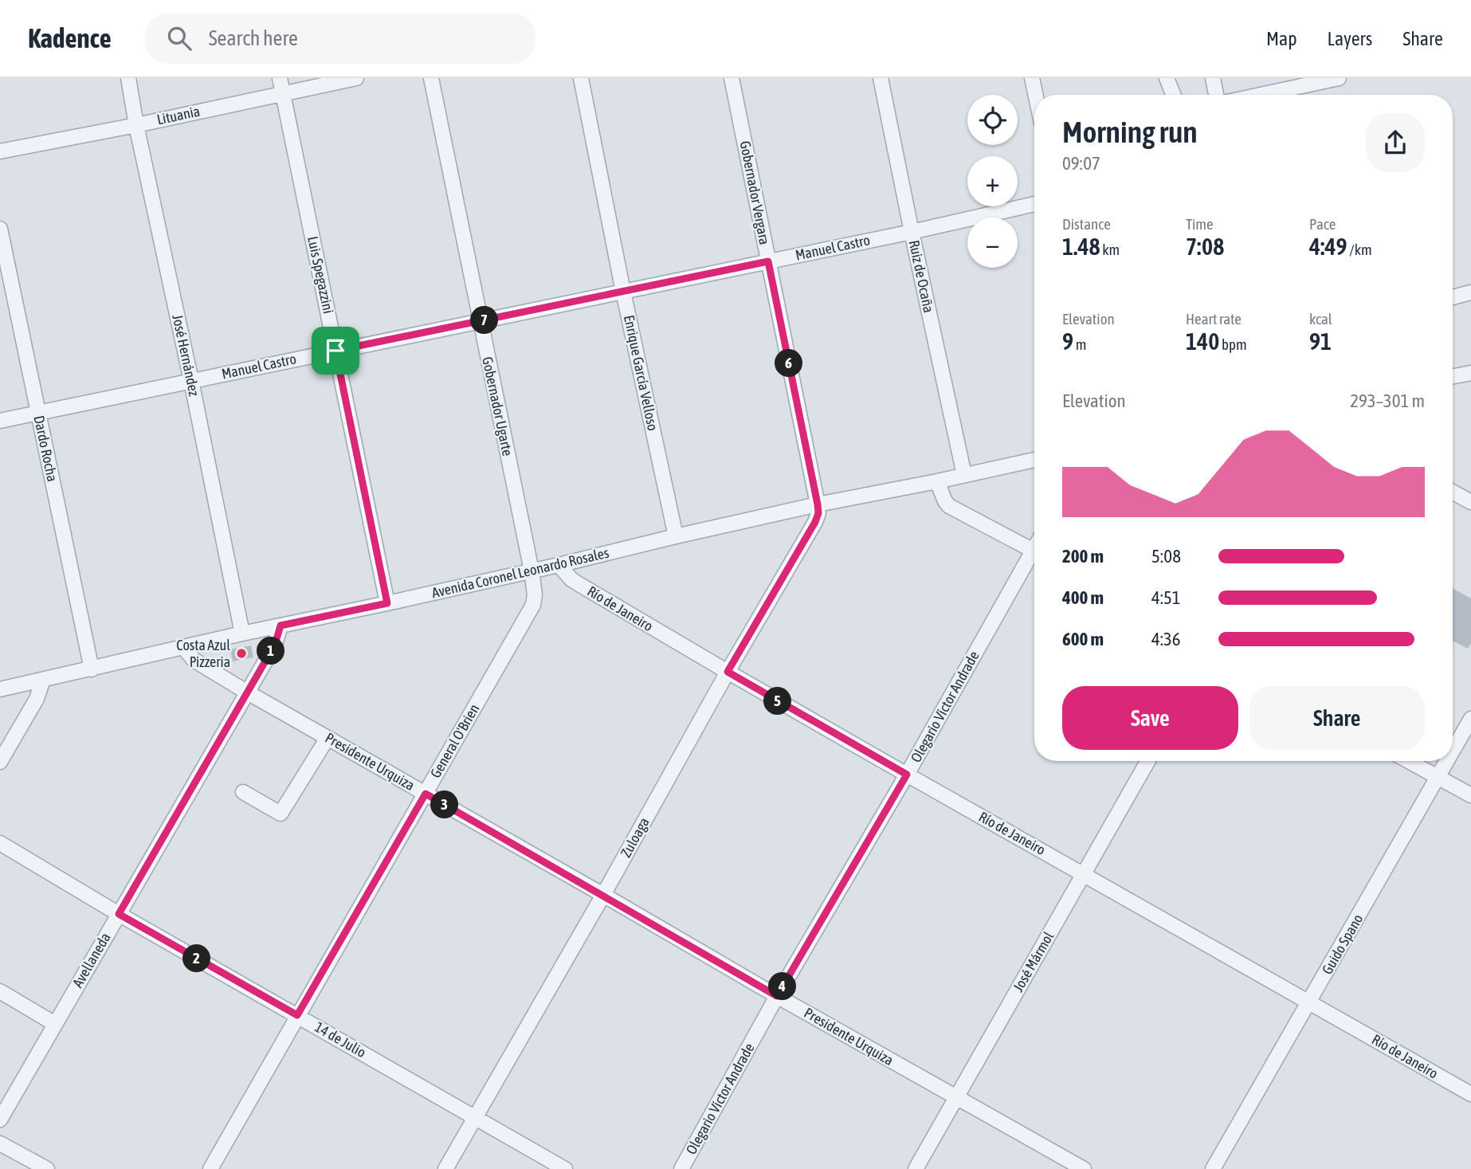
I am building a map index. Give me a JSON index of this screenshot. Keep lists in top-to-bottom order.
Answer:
{
  "streets": {
    "street": [
      "Lituania",
      "Gobernador Vergara",
      "Manuel Castro",
      "Luis Spegazzini",
      "Ruiz de Ocaña",
      "José Hernández",
      "Enrique García Velloso",
      "Gobernador Ugarte",
      "Dardo Rocha",
      "Avenida Coronel Leonardo Rosales",
      "Río de Janeiro",
      "Olegario Víctor Andrade",
      "General O'Brien",
      "Presidente Urquiza",
      "Zuloaga",
      "Guido Spano",
      "Avellaneda",
      "José Mármol",
      "14 de Julio"
    ]
  },
  "crossings": [
    ["Lituania", "Luis Spegazzini"],
    ["Lituania", "José Hernández"],
    ["Gobernador Vergara", "Manuel Castro"],
    ["Gobernador Vergara", "Avenida Coronel Leonardo Rosales"],
    ["Gobernador Vergara", "Zuloaga"],
    ["Manuel Castro", "Luis Spegazzini"],
    ["Manuel Castro", "Ruiz de Ocaña"],
    ["Manuel Castro", "José Hernández"],
    ["Manuel Castro", "Enrique García Velloso"],
    ["Manuel Castro", "Gobernador Ugarte"],
    ["Manuel Castro", "Dardo Rocha"],
    ["Luis Spegazzini", "Avenida Coronel Leonardo Rosales"],
    ["Ruiz de Ocaña", "Avenida Coronel Leonardo Rosales"],
    ["José Hernández", "Avenida Coronel Leonardo Rosales"],
    ["Enrique García Velloso", "Avenida Coronel Leonardo Rosales"],
    ["Gobernador Ugarte", "Avenida Coronel Leonardo Rosales"],
    ["Gobernador Ugarte", "General O'Brien"],
    ["Dardo Rocha", "Avenida Coronel Leonardo Rosales"],
    ["Avenida Coronel Leonardo Rosales", "Río de Janeiro"],
    ["Avenida Coronel Leonardo Rosales", "General O'Brien"],
    ["Avenida Coronel Leonardo Rosales", "Presidente Urquiza"],
    ["Avenida Coronel Leonardo Rosales", "Zuloaga"],
    ["Avenida Coronel Leonardo Rosales", "Avellaneda"],
    ["Río de Janeiro", "Olegario Víctor Andrade"],
    ["Río de Janeiro", "Zuloaga"],
    ["Río de Janeiro", "Guido Spano"],
    ["Río de Janeiro", "José Mármol"],
    ["Olegario Víctor Andrade", "Presidente Urquiza"],
    ["General O'Brien", "Presidente Urquiza"],
    ["General O'Brien", "14 de Julio"],
    ["Presidente Urquiza", "Zuloaga"],
    ["Presidente Urquiza", "Avellaneda"],
    ["Presidente Urquiza", "José Mármol"],
    ["Zuloaga", "14 de Julio"],
    ["Avellaneda", "14 de Julio"]
  ],
  "places": ["Costa Azul Pizzeria"],
  "page": {
    "header": "Kadence",
    "search": "Search here",
    "nav": ["Map", "Layers", "Share"],
    "map_buttons": ["+", "−"],
    "heading": ["Morning run", "09:07"],
    "stats": [
      ["Distance", "1.48 km"],
      ["Time", "7:08"],
      ["Pace", "4:49 /km"],
      ["Elevation", "9 m"],
      ["Heart rate", "140 bpm"],
      ["kcal", "91"]
    ],
    "pins": [
      "7",
      "6",
      "1",
      "5",
      "3",
      "2",
      "4"
    ],
    "chart": ["Elevation", "293–301 m"],
    "list": [
      {
        "name": "200 m",
        "note": "5:08"
      },
      {
        "name": "400 m",
        "note": "4:51"
      },
      {
        "name": "600 m",
        "note": "4:36"
      }
    ],
    "buttons": ["Save", "Share"]
  }
}
